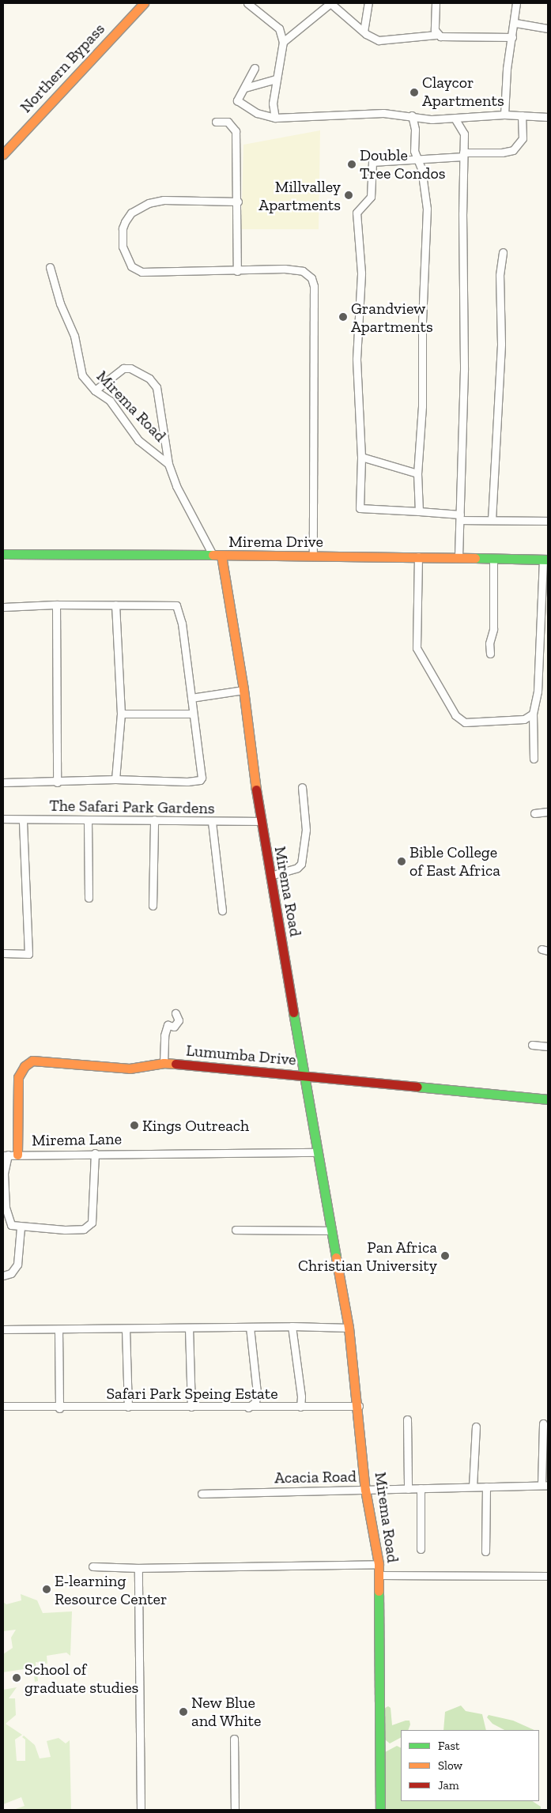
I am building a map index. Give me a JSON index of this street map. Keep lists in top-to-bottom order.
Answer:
{
  "streets": {
    "street": [
      "Northern Bypass",
      "Mirema Road",
      "Mirema Drive",
      "The Safari Park Gardens",
      "Lumumba Drive",
      "Mirema Lane",
      "Safari Park Speing Estate",
      "Acacia Road"
    ]
  },
  "crossings": [
    ["Mirema Road", "Mirema Drive"],
    ["Mirema Road", "The Safari Park Gardens"],
    ["Mirema Road", "Lumumba Drive"],
    ["Mirema Road", "Mirema Lane"],
    ["Mirema Road", "Acacia Road"],
    ["Lumumba Drive", "Mirema Lane"]
  ],
  "places": [
    "Claycor Apartments",
    "Double Tree Condos",
    "Millvalley Apartments",
    "Grandview Apartments",
    "Bible College of East Africa",
    "Kings Outreach",
    "Pan Africa Christian University",
    "E-learning Resource Center",
    "School of graduate studies",
    "New Blue and White"
  ],
  "legend": ["Fast", "Slow", "Jam"]
}
